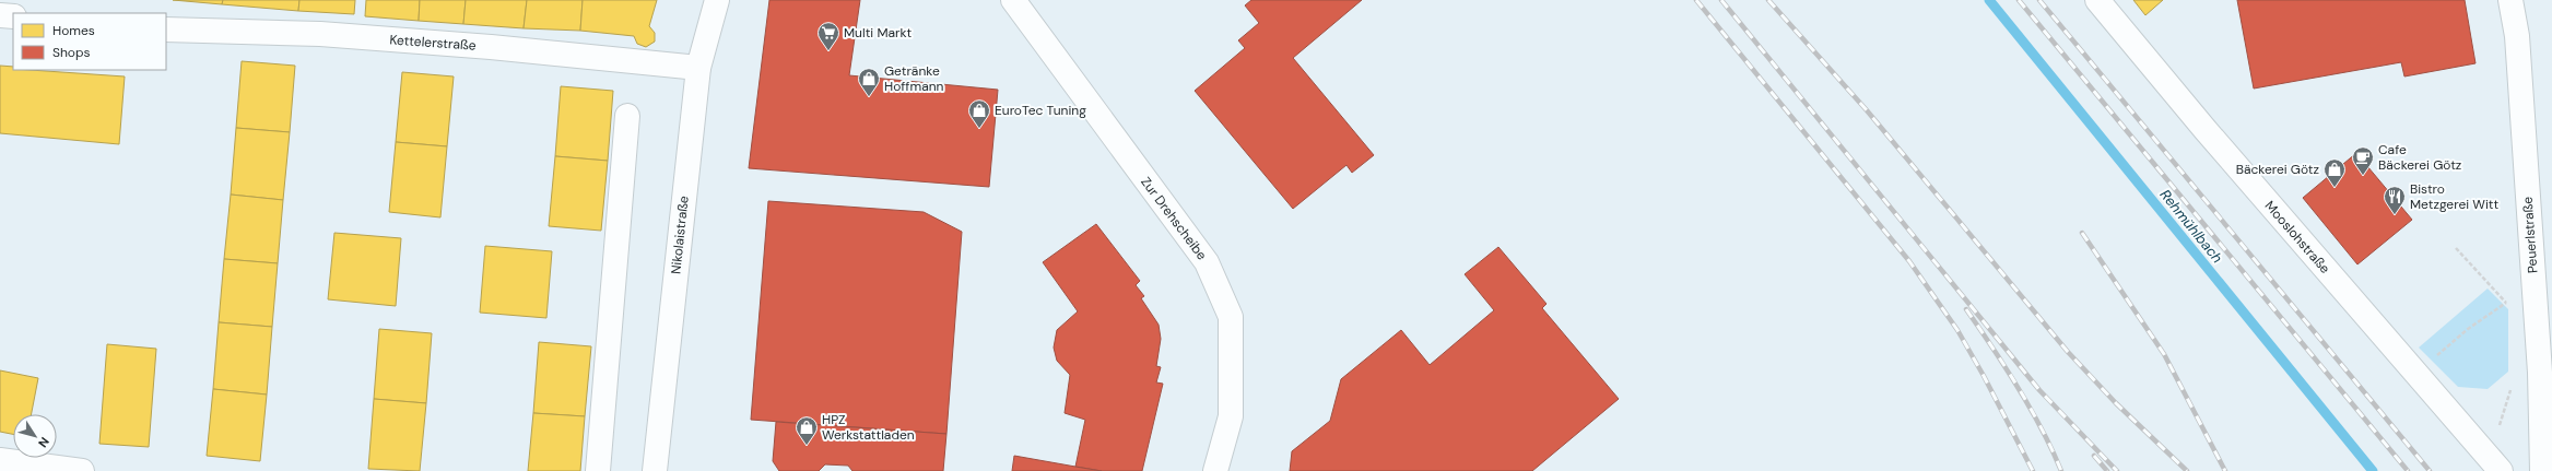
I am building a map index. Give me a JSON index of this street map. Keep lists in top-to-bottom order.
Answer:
{
  "streets": {
    "street": [
      "Kettelerstraße",
      "Zur Drehscheibe",
      "Nikolaistraße",
      "Peuerlstraße",
      "Mooslohstraße"
    ]
  },
  "crossings": [
    ["Kettelerstraße", "Nikolaistraße"]
  ],
  "water": ["Rehmühlbach"],
  "places": {
    "supermarket": ["Multi Markt"],
    "shop": [
      "Getränke Hoffmann",
      "EuroTec Tuning",
      "Bäckerei Götz",
      "HPZ Werkstattladen"
    ],
    "cafe": ["Cafe Bäckerei Götz"],
    "restaurant": ["Bistro Metzgerei Witt"]
  },
  "legend": ["Homes", "Shops"],
  "north": "bottom right"
}
